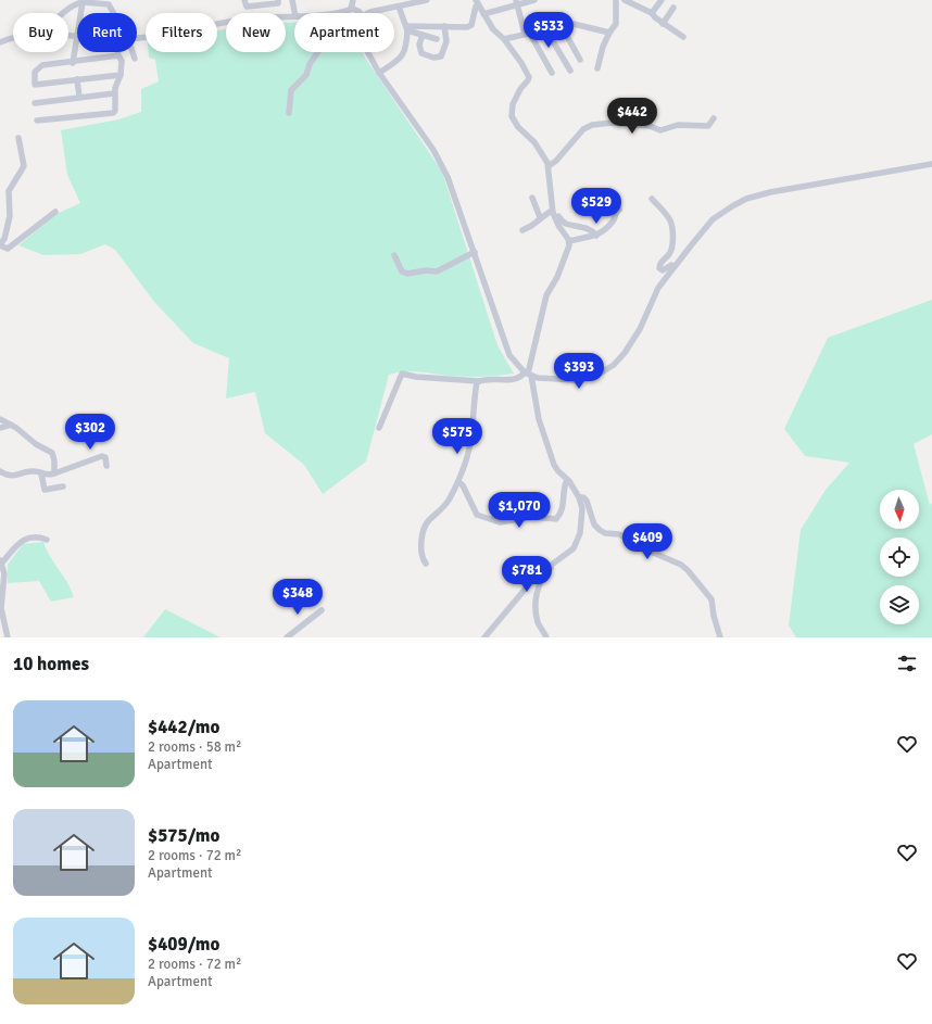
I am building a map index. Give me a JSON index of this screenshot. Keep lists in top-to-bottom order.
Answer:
{
  "north": "bottom",
  "page": {
    "price": [
      "$533",
      "$442",
      "$529",
      "$393",
      "$302",
      "$575",
      "$1,070",
      "$409",
      "$781",
      "$348"
    ],
    "chip": [
      "Buy",
      "Rent",
      "Filters",
      "New",
      "Apartment"
    ],
    "heading": "10 homes",
    "list": [
      {
        "name": "$442/mo",
        "note": "2 rooms · 58 m² · Apartment"
      },
      {
        "name": "$575/mo",
        "note": "2 rooms · 72 m² · Apartment"
      },
      {
        "name": "$409/mo",
        "note": "2 rooms · 72 m² · Apartment"
      }
    ]
  }
}
